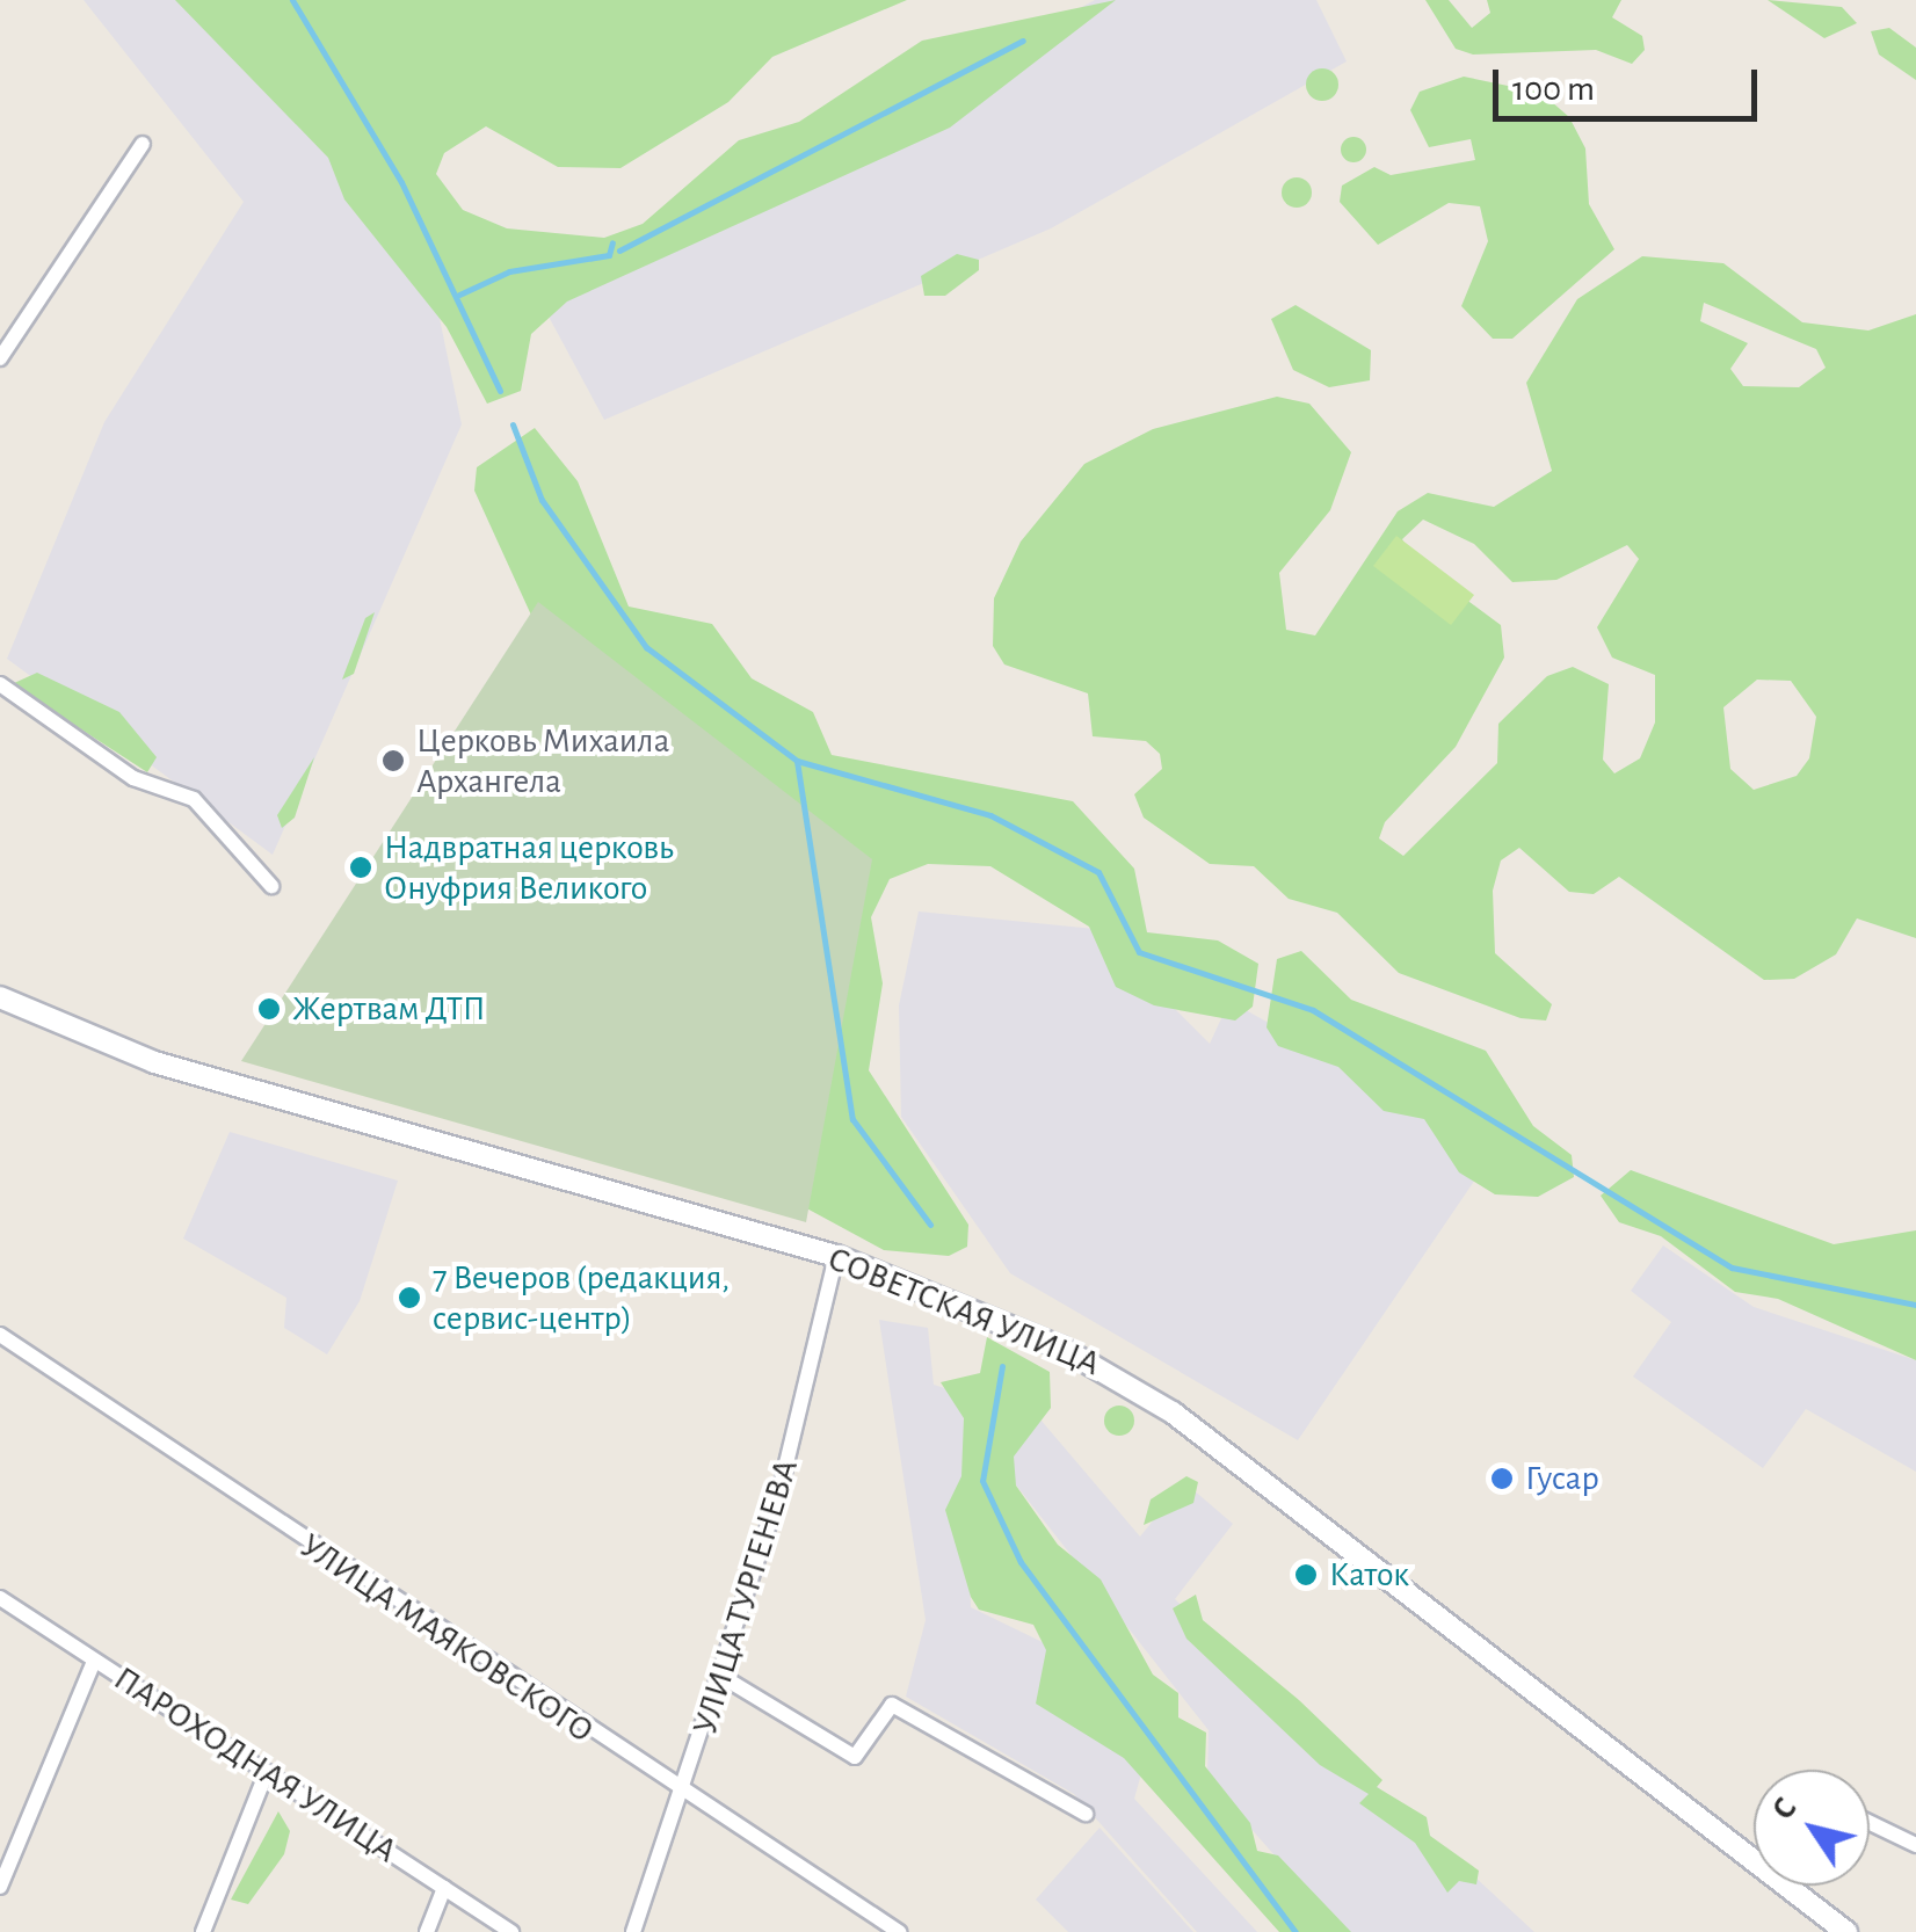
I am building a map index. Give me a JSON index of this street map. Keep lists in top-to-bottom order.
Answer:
{
  "streets": {
    "street": [
      "СОВЕТСКАЯ УЛИЦА",
      "УЛИЦА ТУРГЕНЕВА",
      "УЛИЦА МАЯКОВСКОГО",
      "ПАРОХОДНАЯ УЛИЦА"
    ]
  },
  "crossings": [
    ["СОВЕТСКАЯ УЛИЦА", "УЛИЦА ТУРГЕНЕВА"],
    ["УЛИЦА ТУРГЕНЕВА", "УЛИЦА МАЯКОВСКОГО"]
  ],
  "places": [
    "Церковь Михаила Архангела",
    "Надвратная церковь Онуфрия Великого",
    "Жертвам ДТП",
    "7 Вечеров (редакция, сервис-центр)",
    "Гусар",
    "Каток"
  ],
  "scale_bar": "100 m",
  "north": "top left"
}
